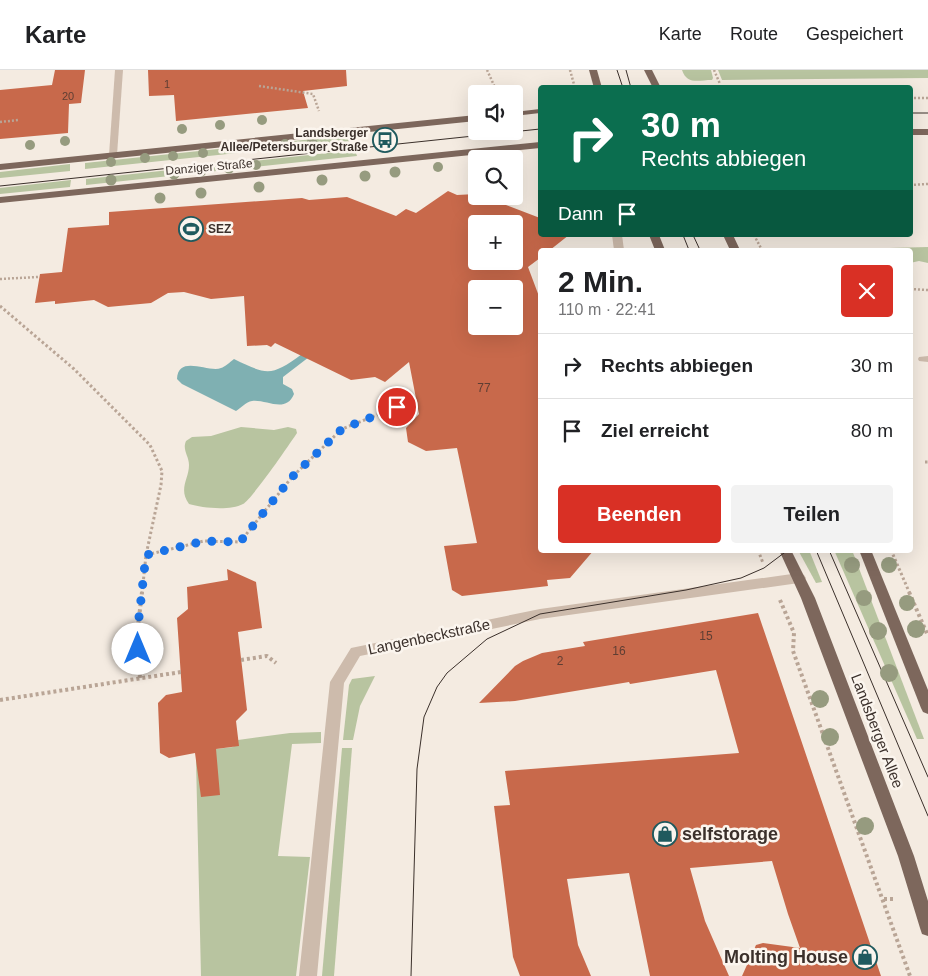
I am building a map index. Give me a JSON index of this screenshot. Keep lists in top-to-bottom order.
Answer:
{
  "streets": {
    "main road": ["Danziger Straße", "Landsberger Allee"],
    "street": ["Langenbeckstraße"]
  },
  "crossings": [
    ["Langenbeckstraße", "Landsberger Allee"]
  ],
  "places": {
    "bus stop": ["Landsberger Allee/Petersburger Straße"],
    "sports": ["SEZ"],
    "shop": ["selfstorage", "Molting House"]
  },
  "house_numbers": [
    "1",
    "20",
    "77",
    "15",
    "16",
    "2"
  ],
  "page": {
    "header": "Karte",
    "nav": ["Karte", "Route", "Gespeichert"],
    "map_buttons": ["+", "−"],
    "turn": ["30 m", "Rechts abbiegen"],
    "then": "Dann",
    "heading": ["2 Min.", "110 m · 22:41"],
    "list": [
      {
        "name": "Rechts abbiegen",
        "value": "30 m"
      },
      {
        "name": "Ziel erreicht",
        "value": "80 m"
      }
    ],
    "buttons": ["Beenden", "Teilen"]
  }
}
